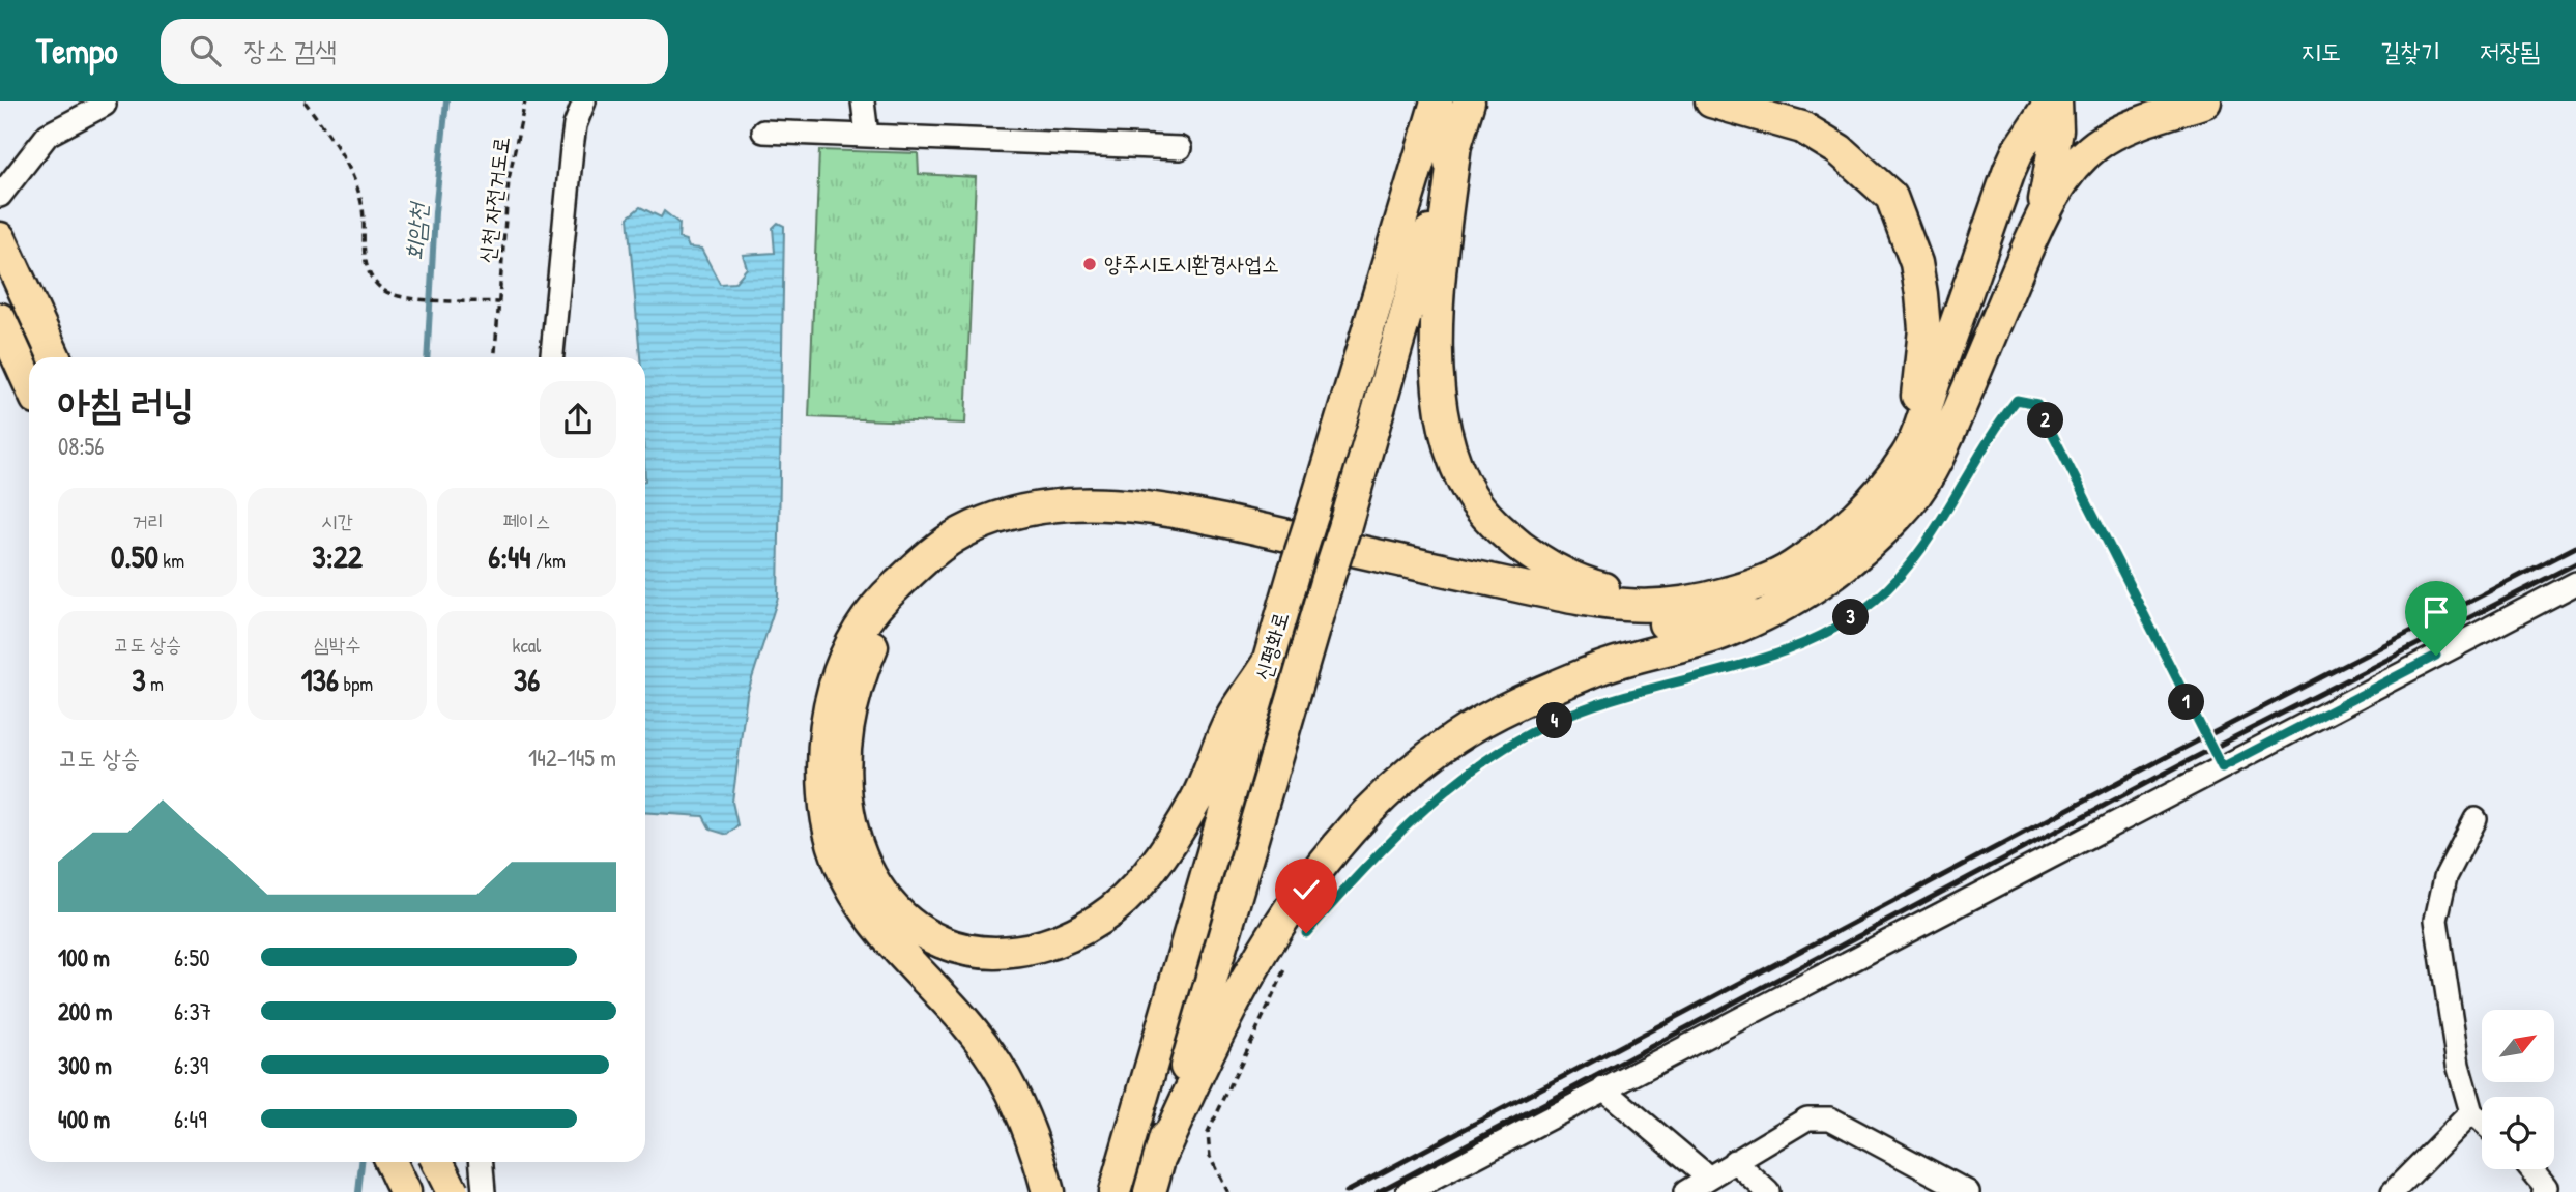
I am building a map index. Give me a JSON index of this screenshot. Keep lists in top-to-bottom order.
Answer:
{
  "streets": {
    "highway": ["신평화로"],
    "path": ["신천 자전거도로"]
  },
  "water": ["회암천"],
  "places": ["양주시도시환경사업소"],
  "north": "top right",
  "page": {
    "header": "Tempo",
    "search": "장소 검색",
    "nav": ["지도", "길찾기", "저장됨"],
    "heading": ["아침 러닝", "08:56"],
    "pins": [
      "2",
      "3",
      "1",
      "4"
    ],
    "stats": [
      ["거리", "0.50 km"],
      ["시간", "3:22"],
      ["페이스", "6:44 /km"],
      ["고도 상승", "3 m"],
      ["심박수", "136 bpm"],
      ["kcal", "36"]
    ],
    "chart": ["고도 상승", "142–145 m"],
    "list": [
      {
        "name": "100 m",
        "note": "6:50"
      },
      {
        "name": "200 m",
        "note": "6:37"
      },
      {
        "name": "300 m",
        "note": "6:39"
      },
      {
        "name": "400 m",
        "note": "6:49"
      }
    ]
  }
}
